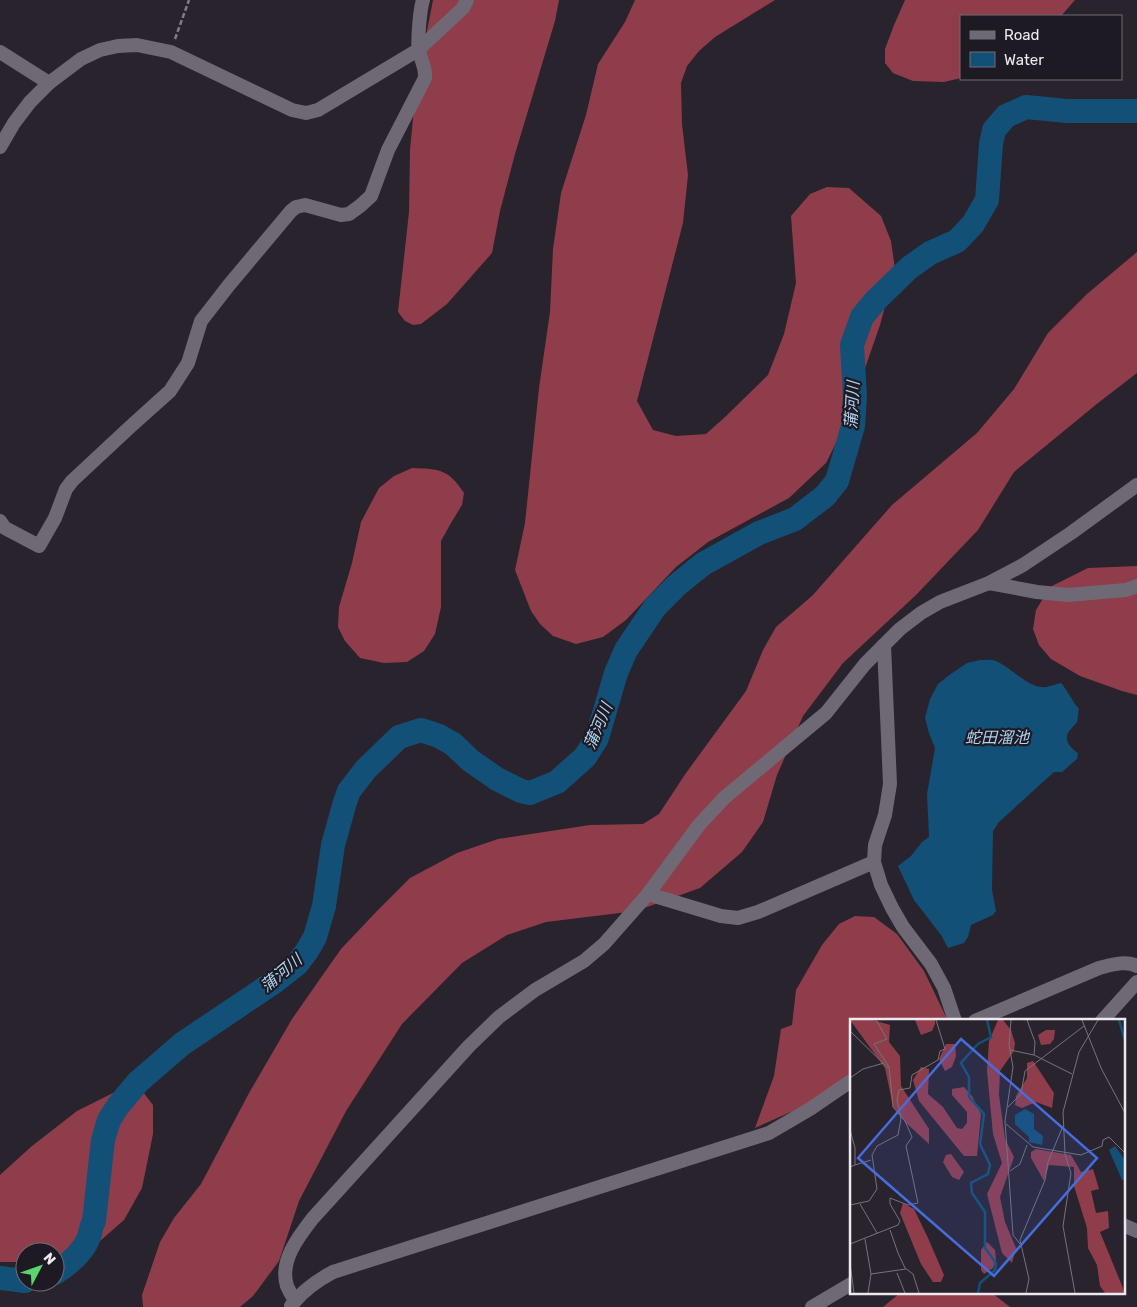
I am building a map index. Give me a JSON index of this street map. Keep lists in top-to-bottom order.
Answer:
{
  "water": ["蒲河川", "蛇田溜池"],
  "legend": ["Road", "Water"],
  "north": "top right"
}
